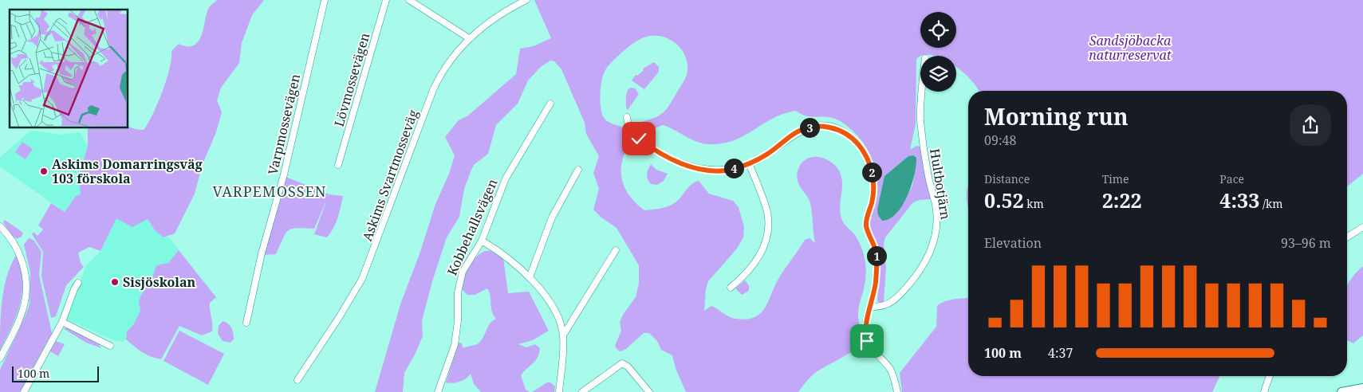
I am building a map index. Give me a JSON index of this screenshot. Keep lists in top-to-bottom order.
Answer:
{
  "streets": {
    "street": [
      "Lövmossevägen",
      "Varpmossevägen",
      "Askims Svartmosseväg",
      "Hultbotjärn",
      "Kobbehallsvägen"
    ]
  },
  "districts": ["VARPEMOSSEN"],
  "parks": ["Sandsjöbacka naturreservat"],
  "places": ["Askims Domarringsväg 103 förskola", "Sisjöskolan"],
  "scale_bar": "100 m",
  "page": {
    "heading": ["Morning run", "09:48"],
    "pins": [
      "3",
      "4",
      "2",
      "1"
    ],
    "stats": [
      ["Distance", "0.52 km"],
      ["Time", "2:22"],
      ["Pace", "4:33 /km"]
    ],
    "chart": ["Elevation", "93–96 m"],
    "list": [
      {
        "name": "100 m",
        "note": "4:37"
      }
    ],
    "scale": "100 m"
  }
}
